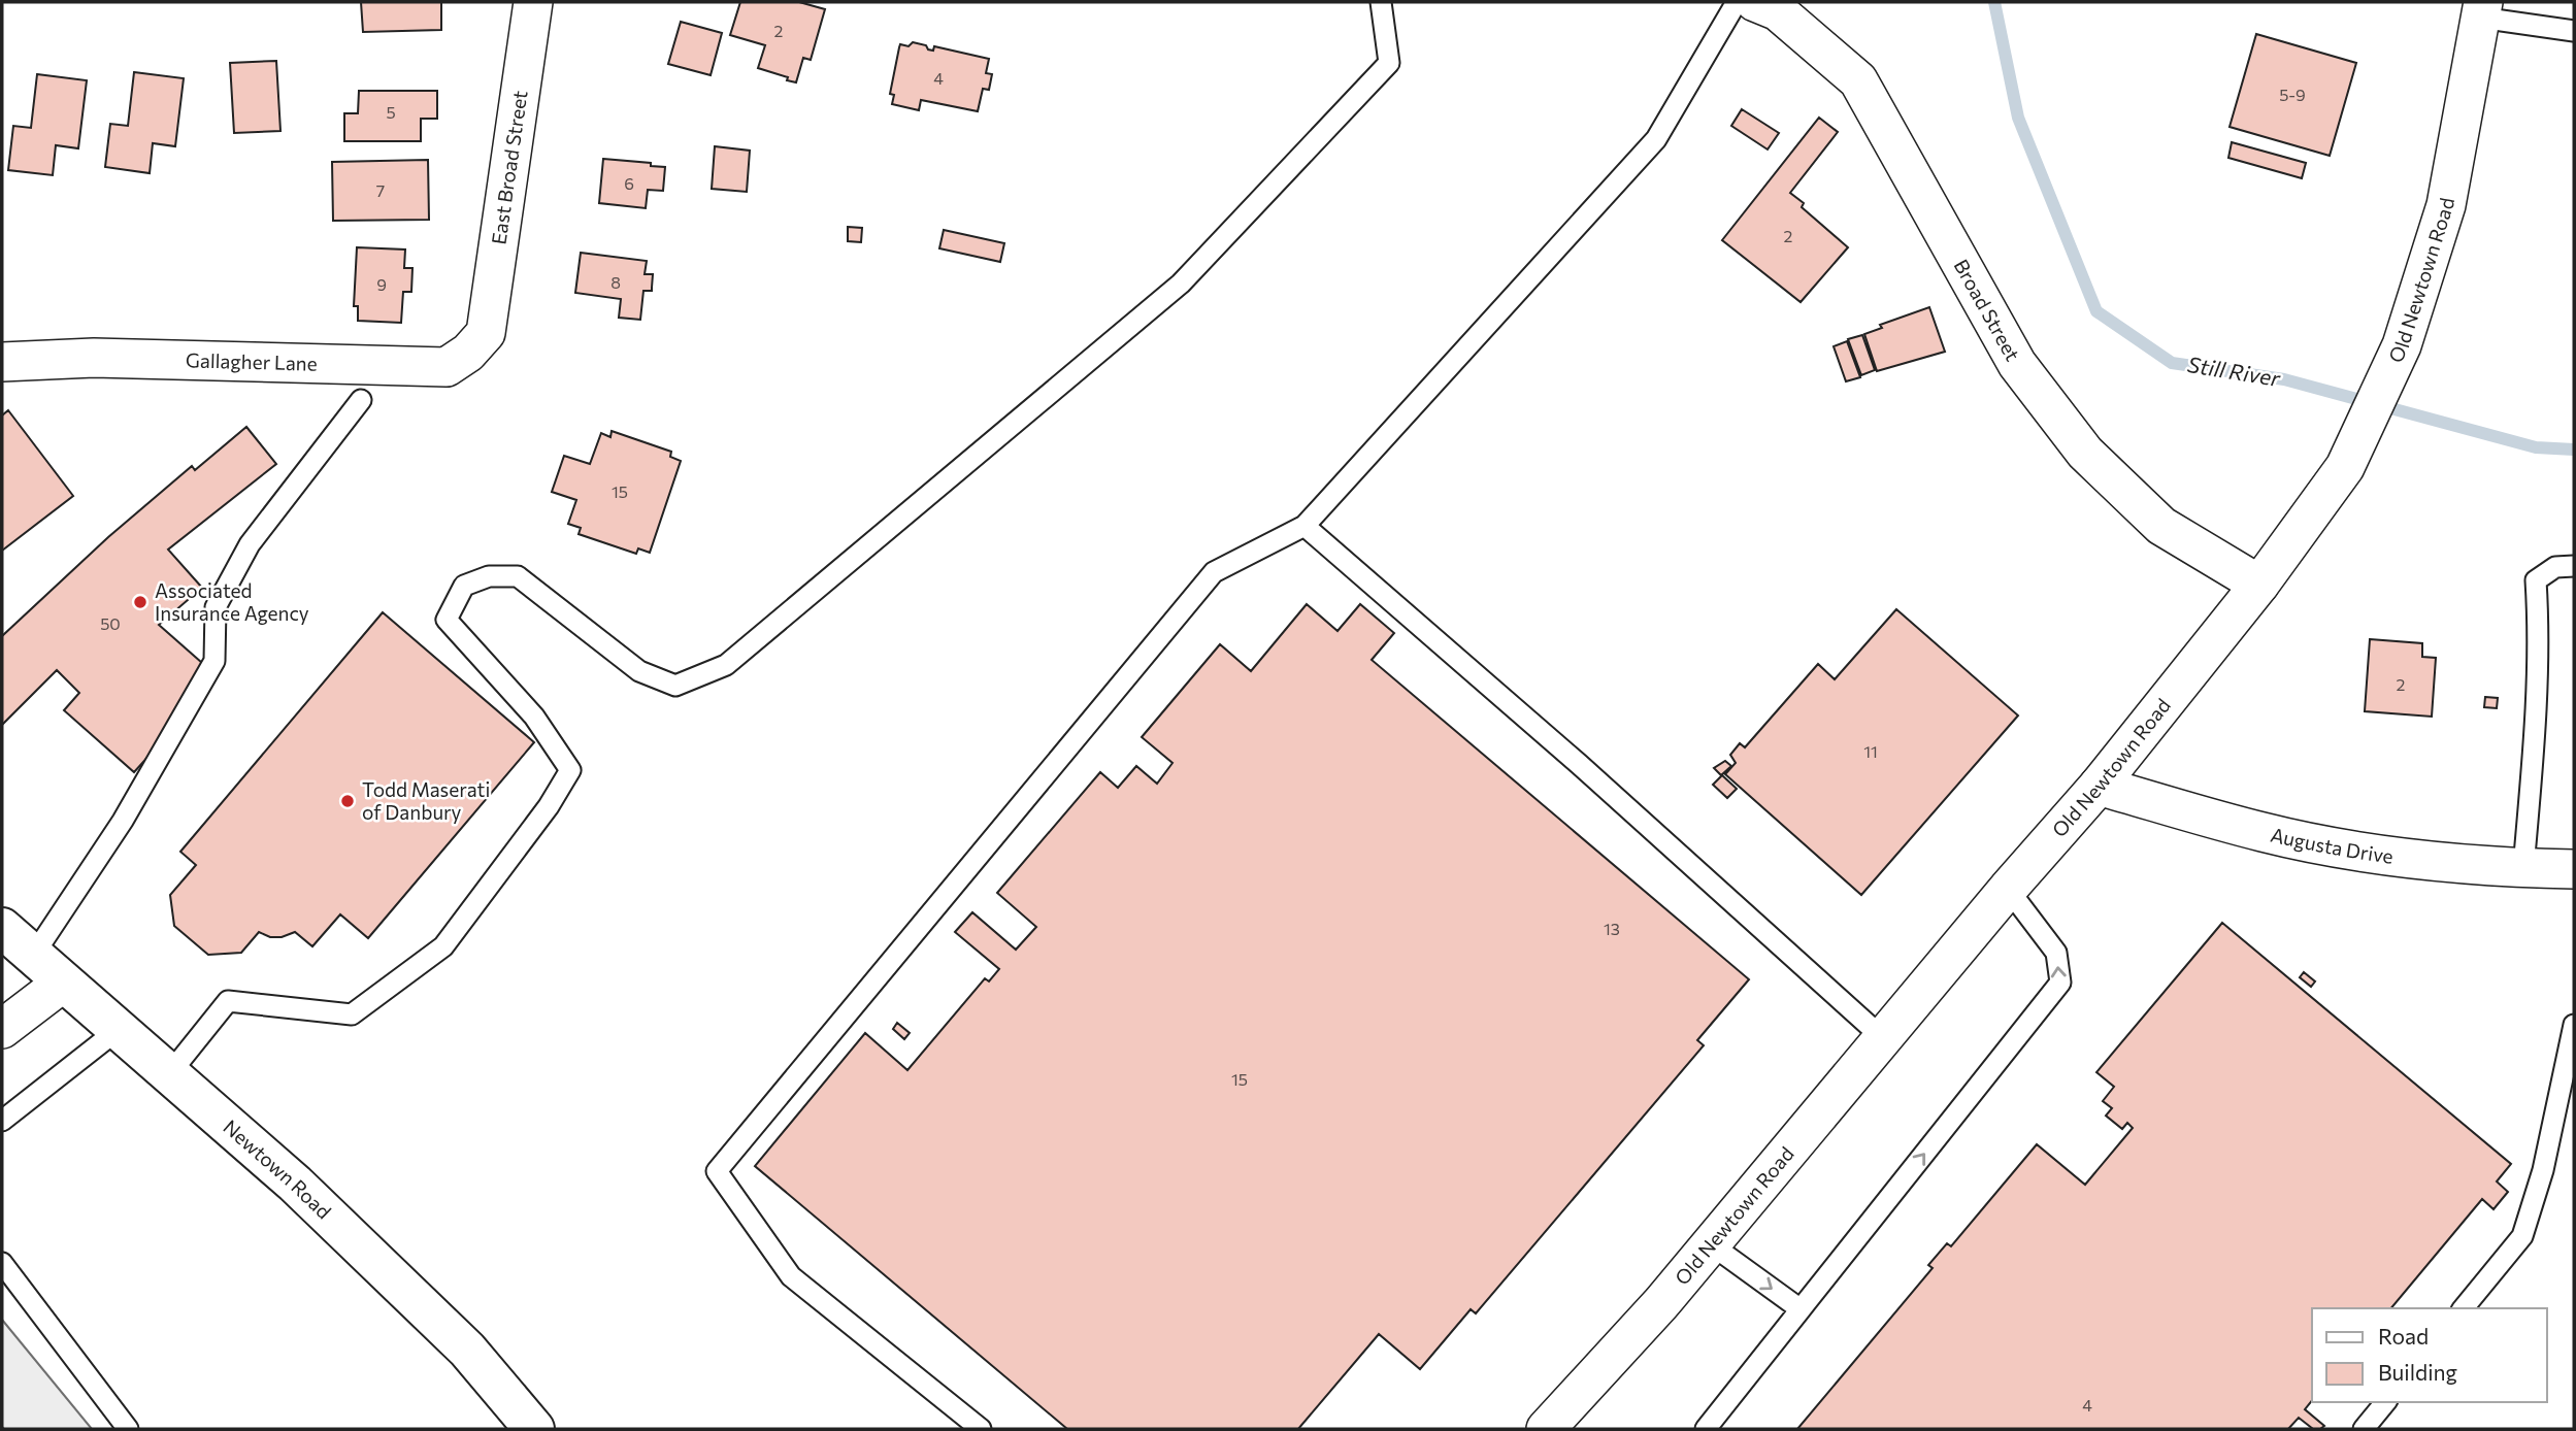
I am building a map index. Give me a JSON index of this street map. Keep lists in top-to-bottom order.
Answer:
{
  "streets": {
    "main road": ["Newtown Road"],
    "street": [
      "East Broad Street",
      "Old Newtown Road",
      "Broad Street",
      "Gallagher Lane",
      "Augusta Drive"
    ]
  },
  "crossings": [
    ["East Broad Street", "Gallagher Lane"],
    ["Old Newtown Road", "Broad Street"],
    ["Old Newtown Road", "Augusta Drive"]
  ],
  "water": ["Still River"],
  "places": ["Associated Insurance Agency", "Todd Maserati of Danbury"],
  "house_numbers": [
    "2",
    "4",
    "5-9",
    "5",
    "6",
    "7",
    "2",
    "8",
    "9",
    "15",
    "50",
    "2",
    "11",
    "13",
    "15",
    "4"
  ],
  "legend": ["Road", "Building"]
}
